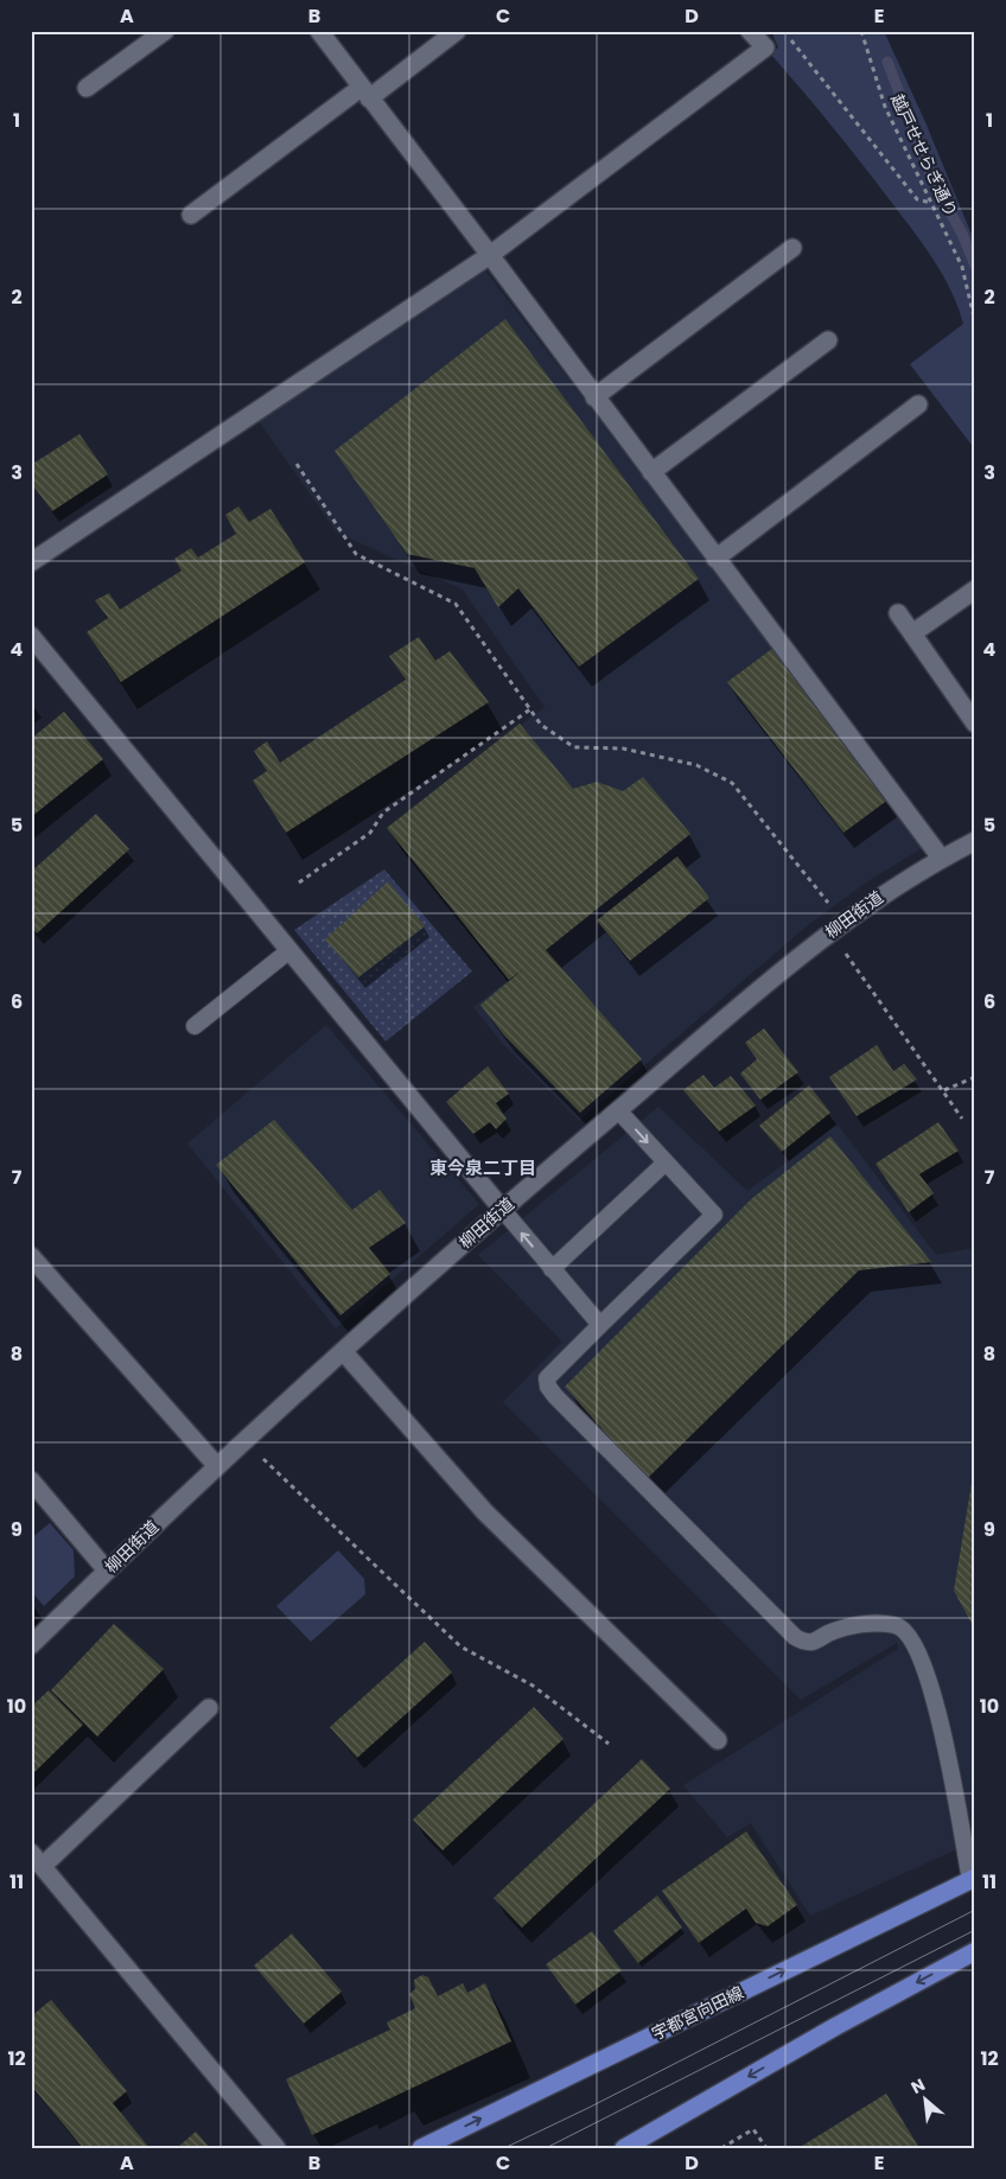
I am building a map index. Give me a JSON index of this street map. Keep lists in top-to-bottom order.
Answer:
{
  "streets": {
    "main road": ["宇都宮向田線"],
    "street": ["柳田街道"],
    "path": ["越戸せせらぎ通り"]
  },
  "districts": ["東今泉二丁目"],
  "north": "top left",
  "grid": {
    "columns": [
      "A",
      "B",
      "C",
      "D",
      "E"
    ],
    "rows": [
      "1",
      "2",
      "3",
      "4",
      "5",
      "6",
      "7",
      "8",
      "9",
      "10",
      "11",
      "12"
    ]
  }
}
